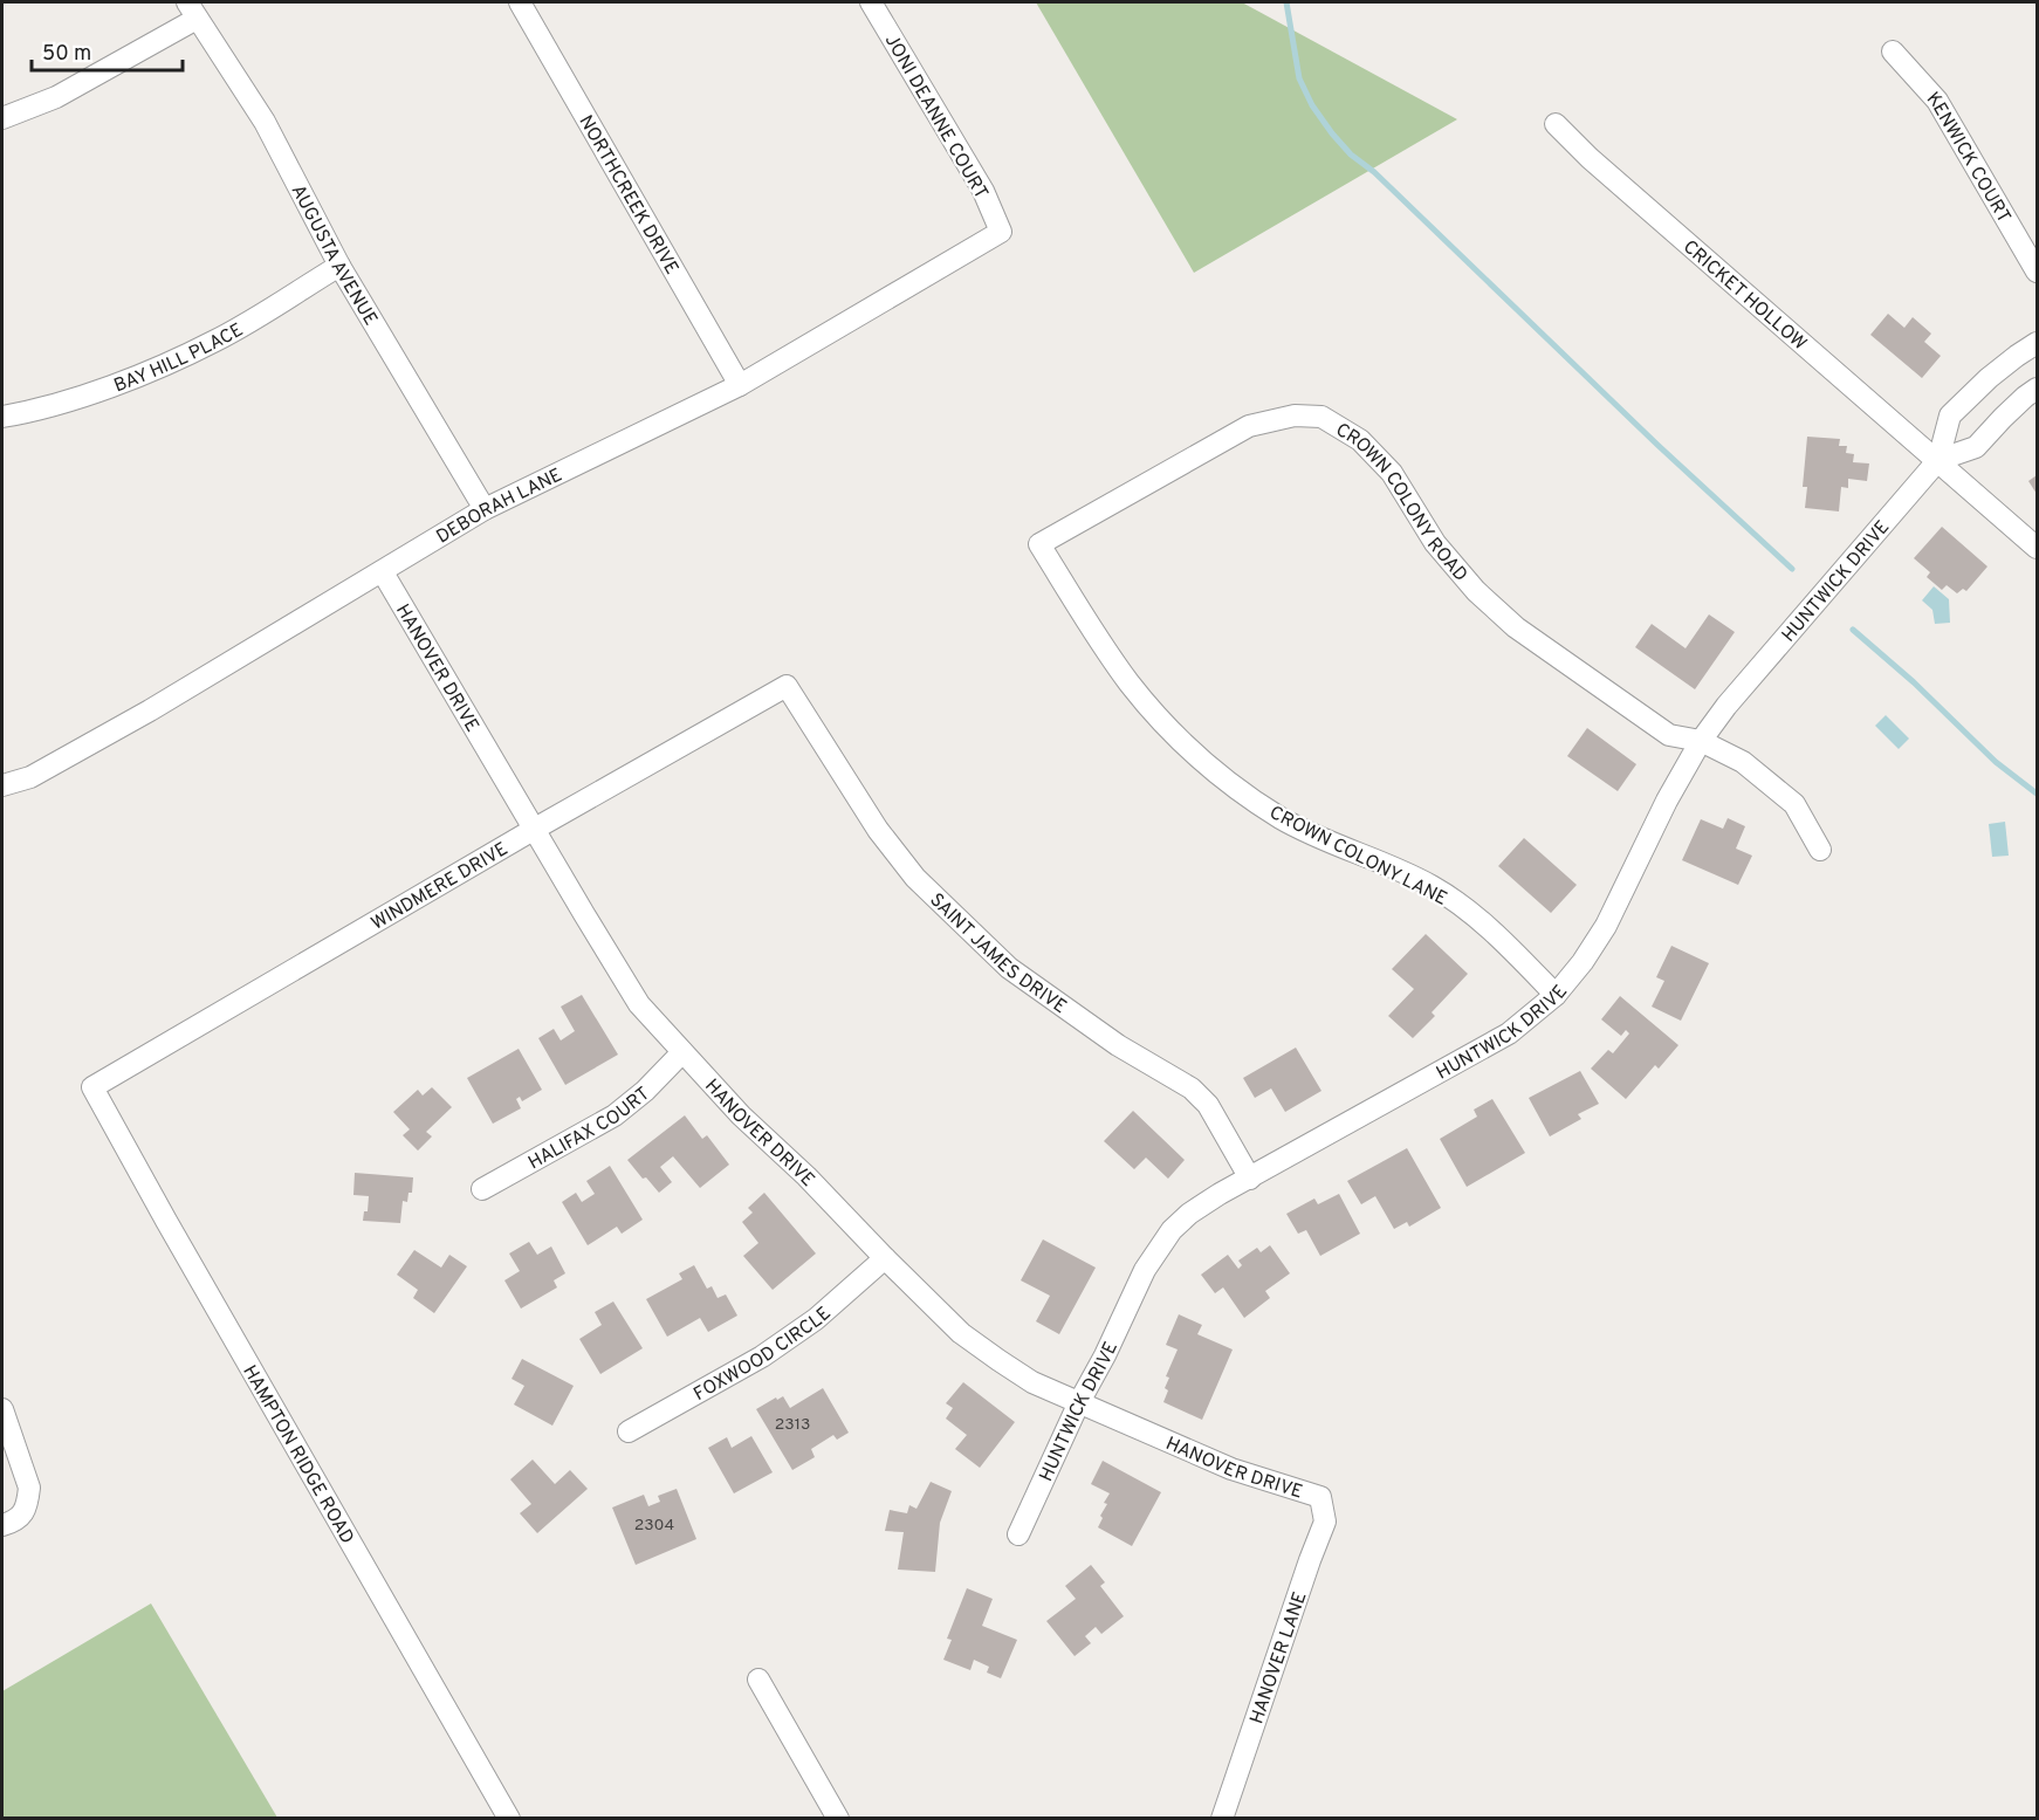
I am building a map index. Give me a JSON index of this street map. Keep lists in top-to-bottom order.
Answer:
{
  "streets": {
    "street": [
      "JONI DEANNE COURT",
      "KENWICK COURT",
      "NORTHCREEK DRIVE",
      "AUGUSTA AVENUE",
      "CRICKET HOLLOW",
      "BAY HILL PLACE",
      "CROWN COLONY ROAD",
      "DEBORAH LANE",
      "HUNTWICK DRIVE",
      "HANOVER DRIVE",
      "CROWN COLONY LANE",
      "WINDMERE DRIVE",
      "SAINT JAMES DRIVE",
      "HALIFAX COURT",
      "FOXWOOD CIRCLE",
      "HAMPTON RIDGE ROAD",
      "HANOVER LANE"
    ]
  },
  "crossings": [
    ["JONI DEANNE COURT", "DEBORAH LANE"],
    ["NORTHCREEK DRIVE", "DEBORAH LANE"],
    ["AUGUSTA AVENUE", "BAY HILL PLACE"],
    ["AUGUSTA AVENUE", "DEBORAH LANE"],
    ["CRICKET HOLLOW", "HUNTWICK DRIVE"],
    ["CROWN COLONY ROAD", "HUNTWICK DRIVE"],
    ["CROWN COLONY ROAD", "CROWN COLONY LANE"],
    ["DEBORAH LANE", "HANOVER DRIVE"],
    ["HUNTWICK DRIVE", "HANOVER DRIVE"],
    ["HUNTWICK DRIVE", "CROWN COLONY LANE"],
    ["HUNTWICK DRIVE", "SAINT JAMES DRIVE"],
    ["HANOVER DRIVE", "WINDMERE DRIVE"],
    ["HANOVER DRIVE", "HALIFAX COURT"],
    ["HANOVER DRIVE", "FOXWOOD CIRCLE"],
    ["HANOVER DRIVE", "HANOVER LANE"],
    ["WINDMERE DRIVE", "SAINT JAMES DRIVE"],
    ["WINDMERE DRIVE", "HAMPTON RIDGE ROAD"]
  ],
  "house_numbers": ["2313", "2304"],
  "scale_bar": "50 m"
}
